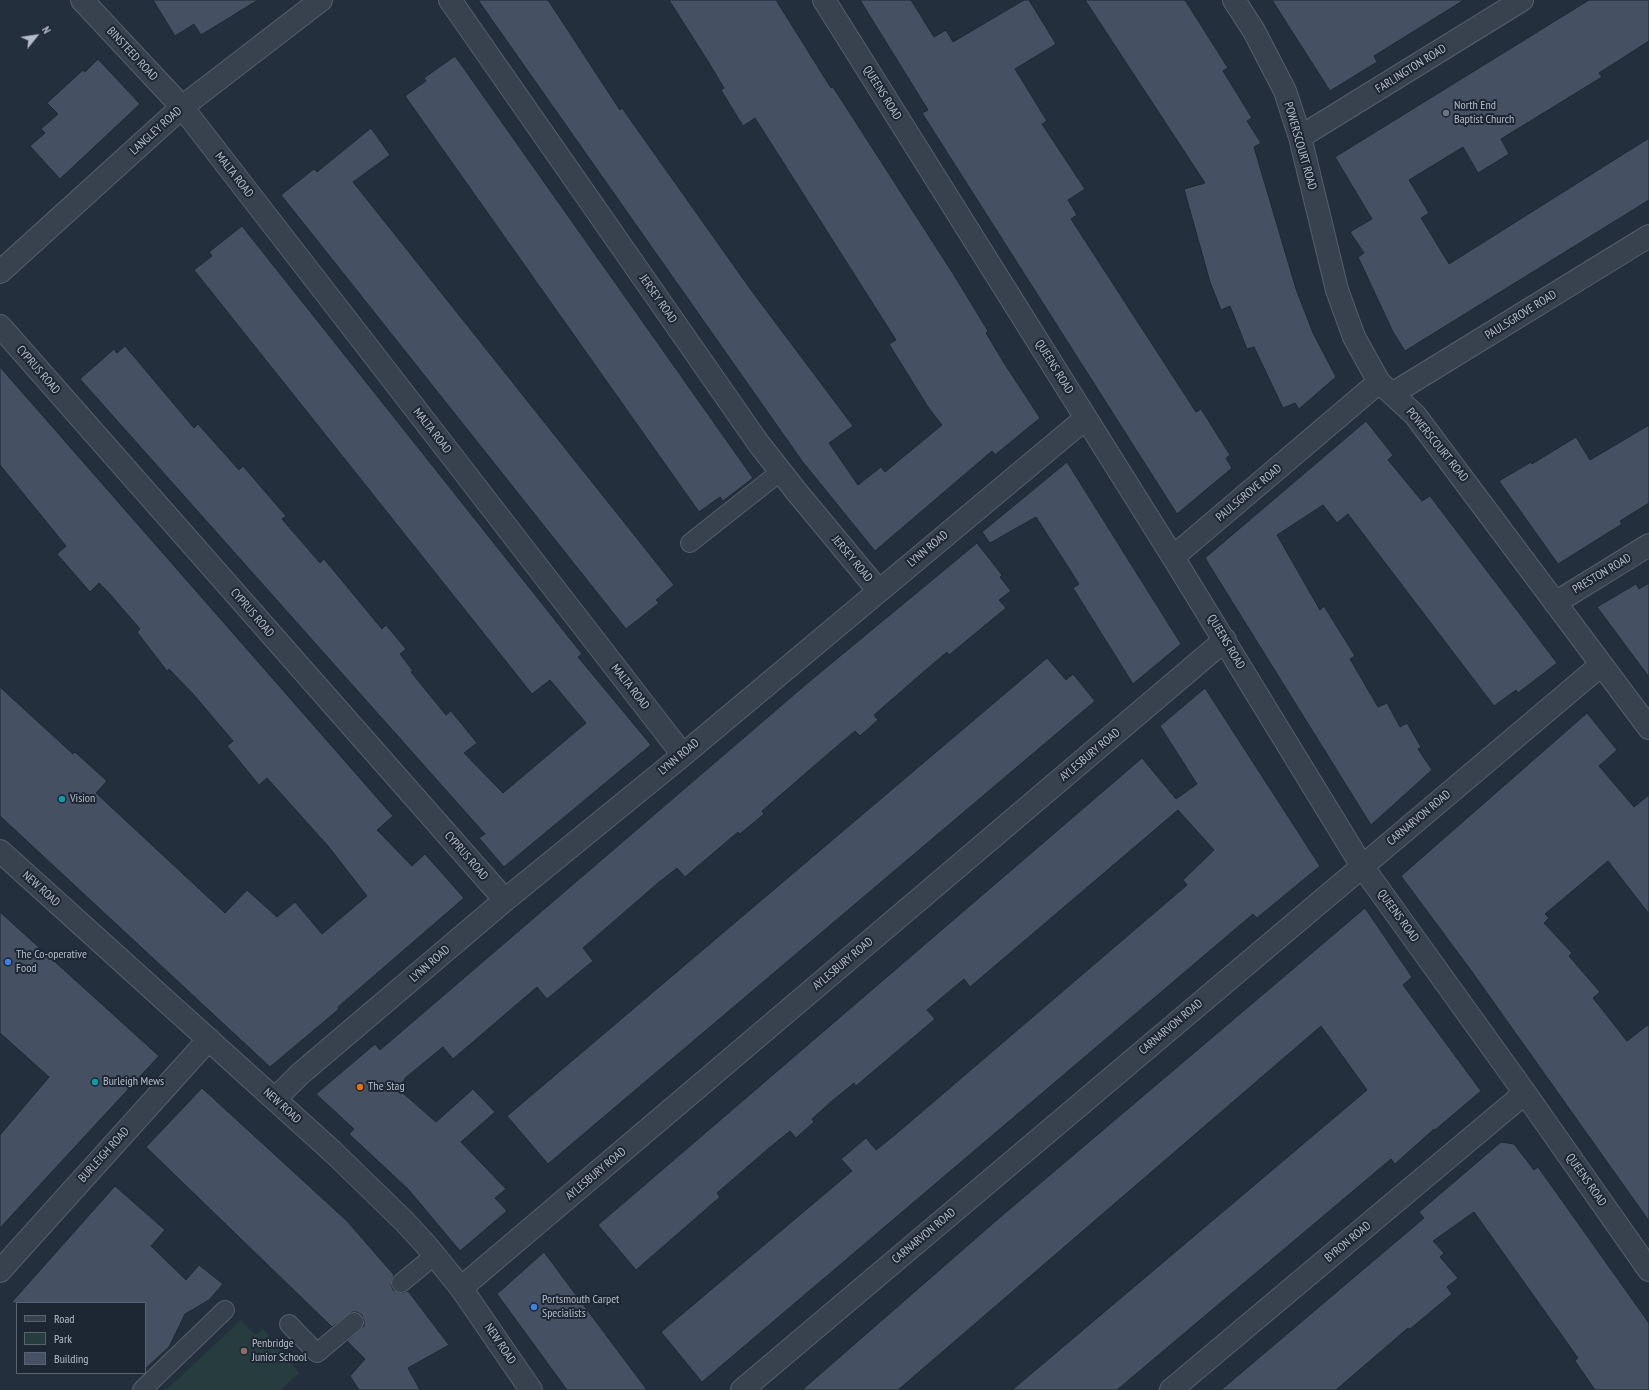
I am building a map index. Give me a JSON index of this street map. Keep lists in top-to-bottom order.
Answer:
{
  "streets": {
    "street": [
      "BINSTEED ROAD",
      "FARLINGTON ROAD",
      "QUEENS ROAD",
      "LANGLEY ROAD",
      "POWERSCOURT ROAD",
      "MALTA ROAD",
      "JERSEY ROAD",
      "PAULSGROVE ROAD",
      "CYPRUS ROAD",
      "LYNN ROAD",
      "PRESTON ROAD",
      "AYLESBURY ROAD",
      "CARNARVON ROAD",
      "NEW ROAD",
      "BURLEIGH ROAD",
      "BYRON ROAD"
    ]
  },
  "crossings": [
    ["BINSTEED ROAD", "LANGLEY ROAD"],
    ["BINSTEED ROAD", "MALTA ROAD"],
    ["FARLINGTON ROAD", "POWERSCOURT ROAD"],
    ["QUEENS ROAD", "PAULSGROVE ROAD"],
    ["QUEENS ROAD", "LYNN ROAD"],
    ["QUEENS ROAD", "AYLESBURY ROAD"],
    ["QUEENS ROAD", "CARNARVON ROAD"],
    ["QUEENS ROAD", "BYRON ROAD"],
    ["LANGLEY ROAD", "MALTA ROAD"],
    ["POWERSCOURT ROAD", "PAULSGROVE ROAD"],
    ["POWERSCOURT ROAD", "PRESTON ROAD"],
    ["POWERSCOURT ROAD", "CARNARVON ROAD"],
    ["MALTA ROAD", "LYNN ROAD"],
    ["JERSEY ROAD", "LYNN ROAD"],
    ["CYPRUS ROAD", "LYNN ROAD"],
    ["LYNN ROAD", "NEW ROAD"],
    ["AYLESBURY ROAD", "NEW ROAD"],
    ["NEW ROAD", "BURLEIGH ROAD"]
  ],
  "places": [
    "North End Baptist Church",
    "Vision",
    "The Co-operative Food",
    "Burleigh Mews",
    "The Stag",
    "Portsmouth Carpet Specialists",
    "Penbridge Junior School"
  ],
  "legend": ["Road", "Park", "Building"],
  "north": "top right"
}
